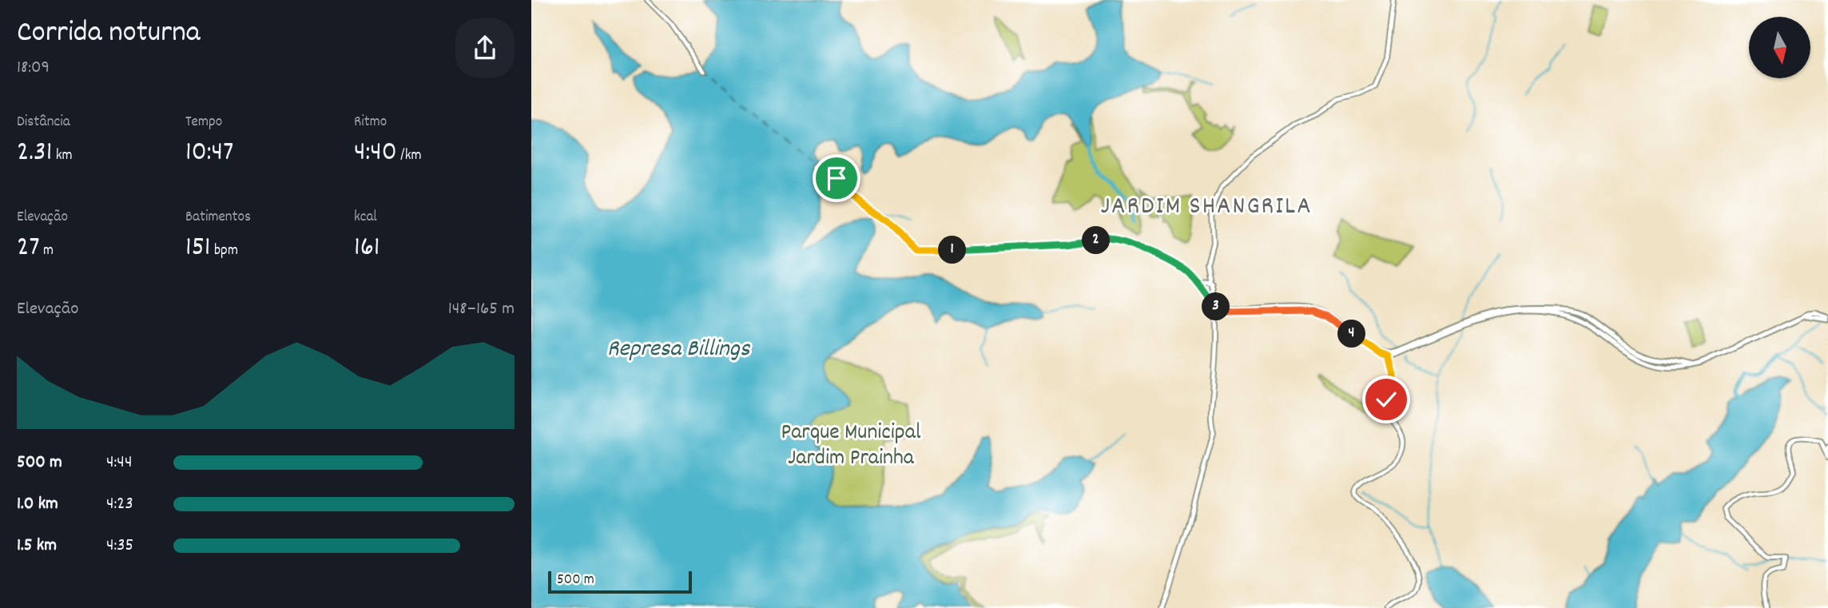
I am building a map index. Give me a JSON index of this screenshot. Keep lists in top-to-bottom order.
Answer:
{
  "districts": ["JARDIM SHANGRILA"],
  "water": ["Represa Billings"],
  "parks": ["Parque Municipal Jardim Prainha"],
  "scale_bar": "500 m",
  "north": "bottom",
  "page": {
    "heading": ["Corrida noturna", "18:09"],
    "stats": [
      ["Distância", "2.31 km"],
      ["Tempo", "10:47"],
      ["Ritmo", "4:40 /km"],
      ["Elevação", "27 m"],
      ["Batimentos", "151 bpm"],
      ["kcal", "161"]
    ],
    "pins": [
      "2",
      "1",
      "3",
      "4"
    ],
    "chart": ["Elevação", "148–165 m"],
    "list": [
      {
        "name": "500 m",
        "note": "4:44"
      },
      {
        "name": "1.0 km",
        "note": "4:23"
      },
      {
        "name": "1.5 km",
        "note": "4:35"
      }
    ],
    "scale": "500 m"
  }
}
